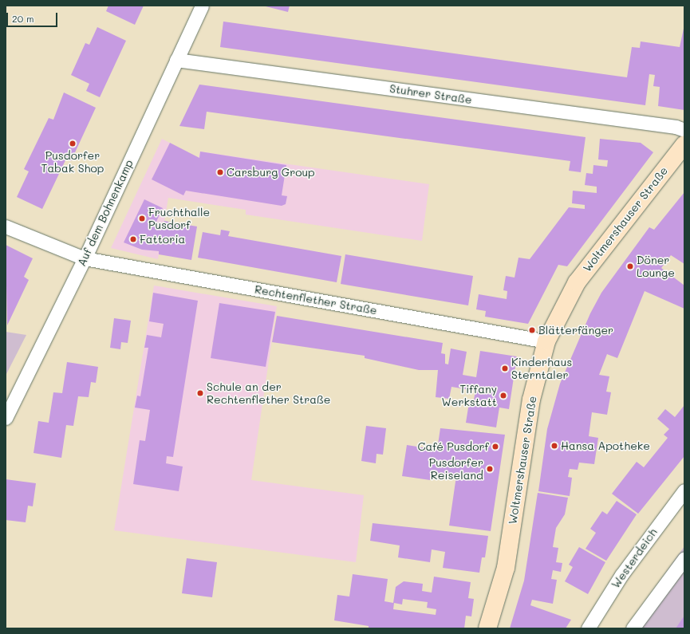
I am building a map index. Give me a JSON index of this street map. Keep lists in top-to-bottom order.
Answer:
{
  "streets": {
    "street": [
      "Stuhrer Straße",
      "Auf dem Bohnenkamp",
      "Woltmershauser Straße",
      "Rechtenflether Straße",
      "Westerdeich"
    ]
  },
  "crossings": [
    ["Stuhrer Straße", "Auf dem Bohnenkamp"],
    ["Auf dem Bohnenkamp", "Rechtenflether Straße"],
    ["Woltmershauser Straße", "Rechtenflether Straße"]
  ],
  "places": [
    "Pusdorfer Tabak Shop",
    "Carsburg Group",
    "Fruchthalle Pusdorf",
    "Fattoria",
    "Döner Lounge",
    "Blätterfänger",
    "Kinderhaus Sterntaler",
    "Schule an der Rechtenflether Straße",
    "Tiffany Werkstatt",
    "Hansa Apotheke",
    "Café Pusdorf",
    "Pusdorfer Reiseland"
  ],
  "scale_bar": "20 m"
}
